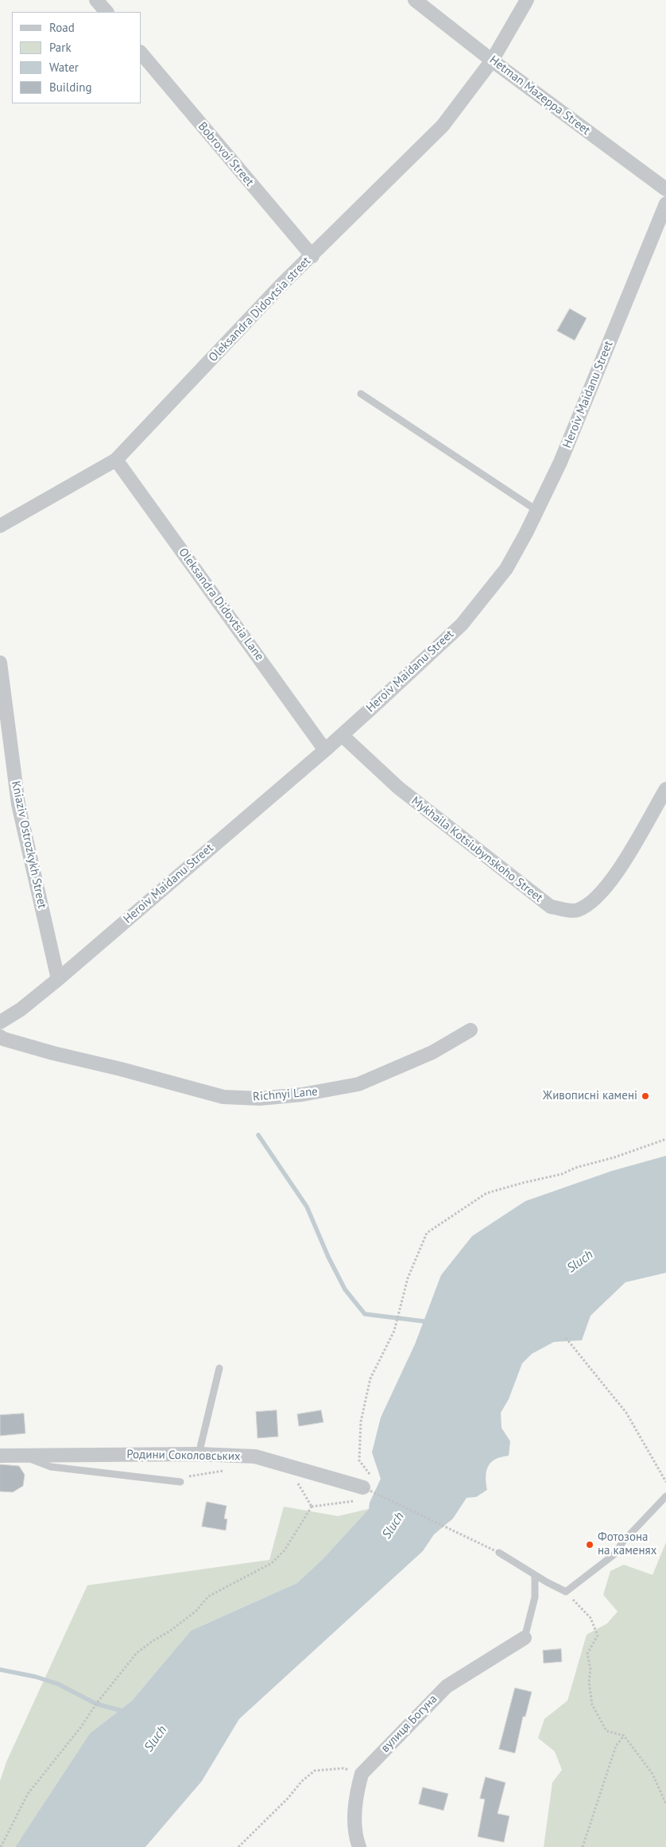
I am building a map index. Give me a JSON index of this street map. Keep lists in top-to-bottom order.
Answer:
{
  "streets": {
    "street": [
      "Hetman Mazeppa Street",
      "Bobrovoi Street",
      "Oleksandra Didovtsia street",
      "Heroiv Maidanu Street",
      "Oleksandra Didovtsia Lane",
      "Kniaziv Ostrozkykh Street",
      "Mykhaila Kotsiubynskoho Street",
      "Richnyi Lane",
      "Родини Соколовських",
      "вулиця Богуна"
    ]
  },
  "crossings": [
    ["Hetman Mazeppa Street", "Oleksandra Didovtsia street"],
    ["Bobrovoi Street", "Oleksandra Didovtsia street"],
    ["Oleksandra Didovtsia street", "Oleksandra Didovtsia Lane"],
    ["Heroiv Maidanu Street", "Oleksandra Didovtsia Lane"],
    ["Heroiv Maidanu Street", "Kniaziv Ostrozkykh Street"],
    ["Heroiv Maidanu Street", "Mykhaila Kotsiubynskoho Street"]
  ],
  "water": ["Sluch"],
  "places": ["Живописні камені", "Фотозона на каменях"],
  "legend": [
    "Road",
    "Park",
    "Water",
    "Building"
  ]
}
